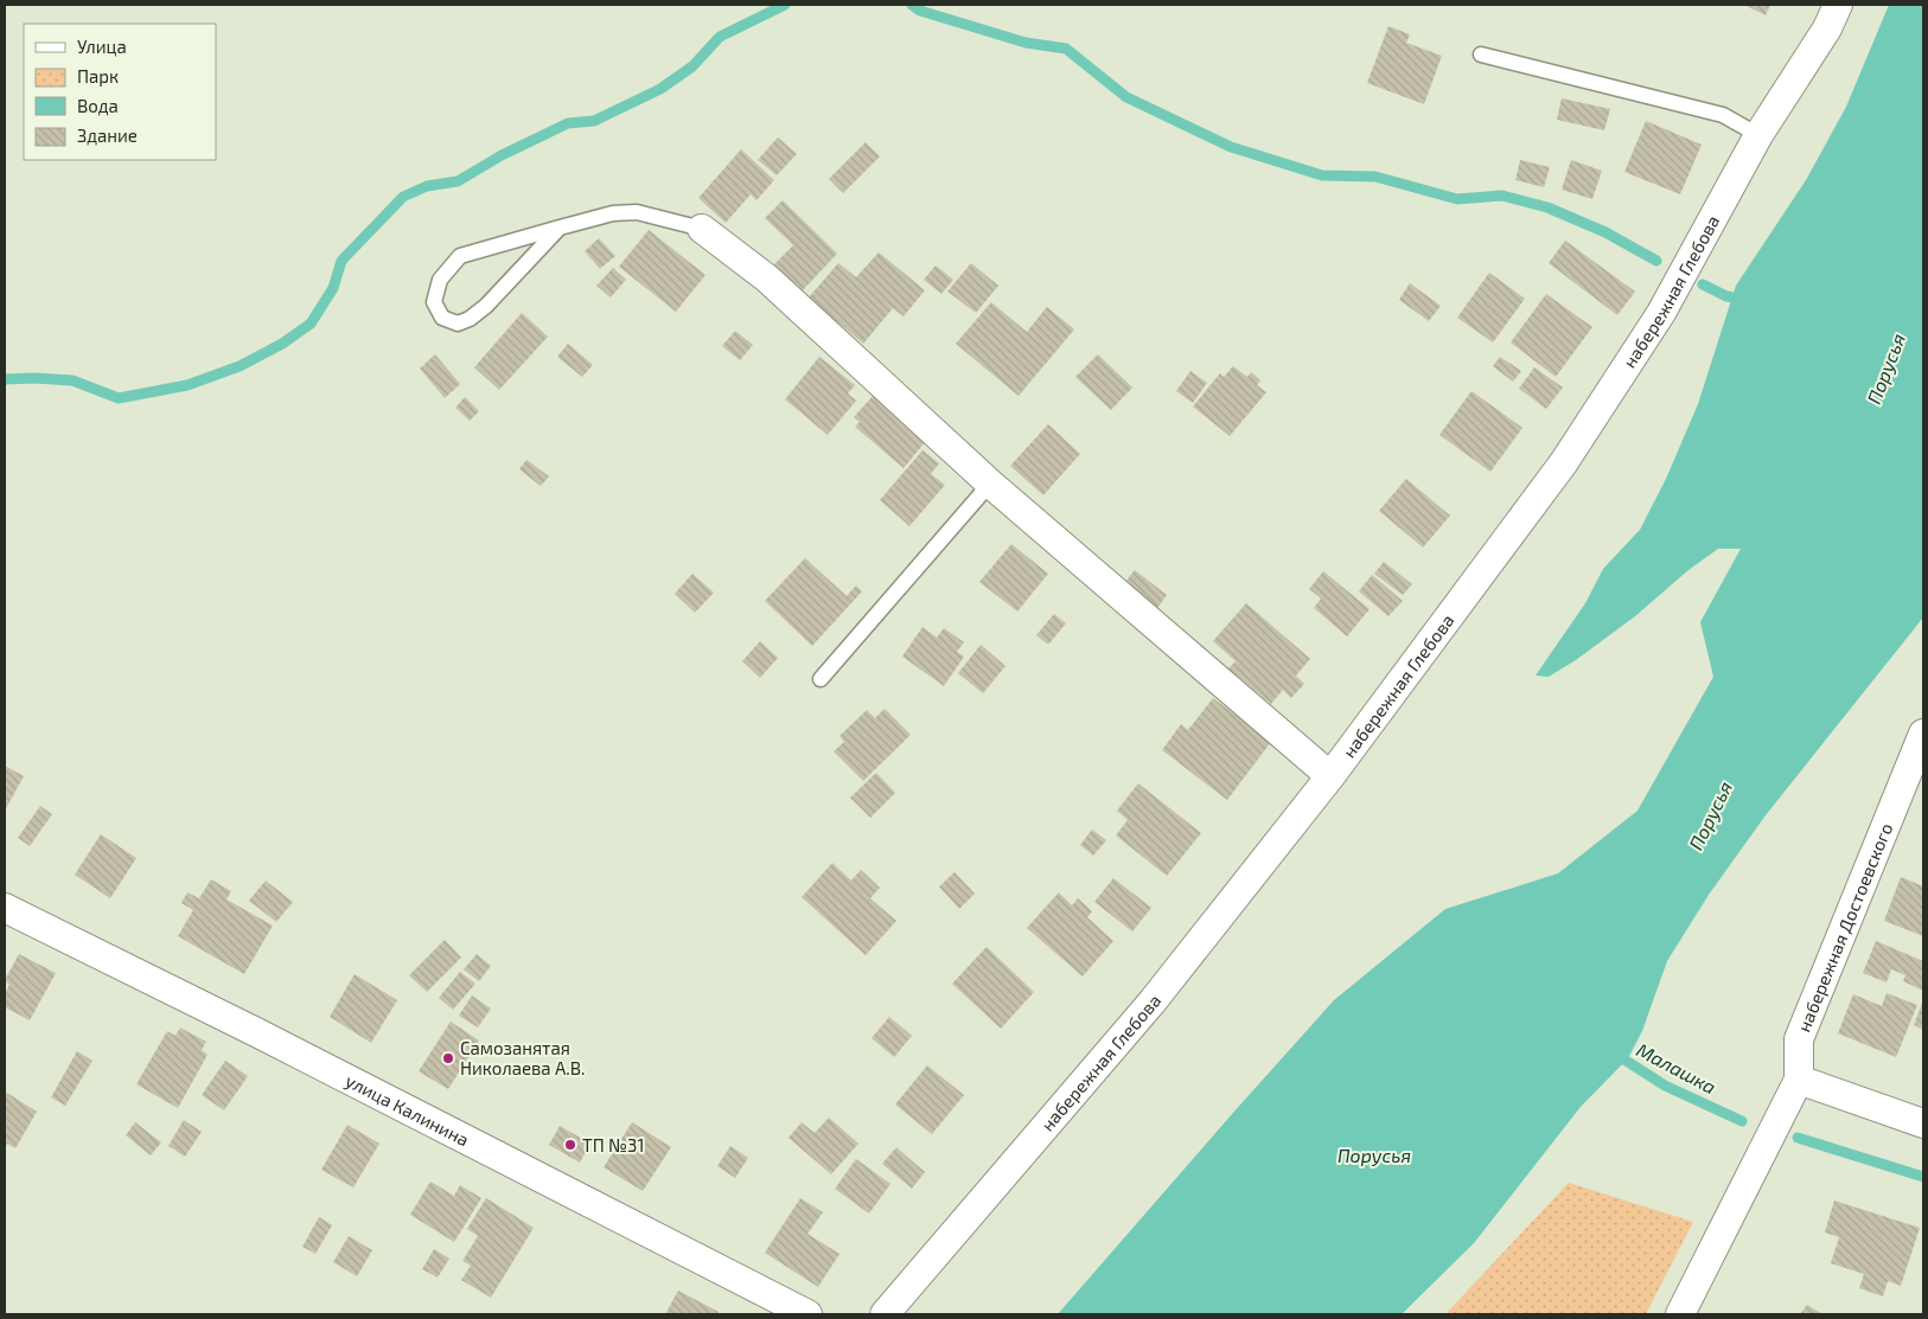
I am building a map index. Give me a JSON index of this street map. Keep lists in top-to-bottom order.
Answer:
{
  "streets": {
    "street": ["набережная Глебова", "набережная Достоевского", "улица Калинина"]
  },
  "water": ["Порусья", "Малашка"],
  "places": ["Самозанятая Николаева А.В.", "ТП №31"],
  "legend": [
    "Улица",
    "Парк",
    "Вода",
    "Здание"
  ]
}
